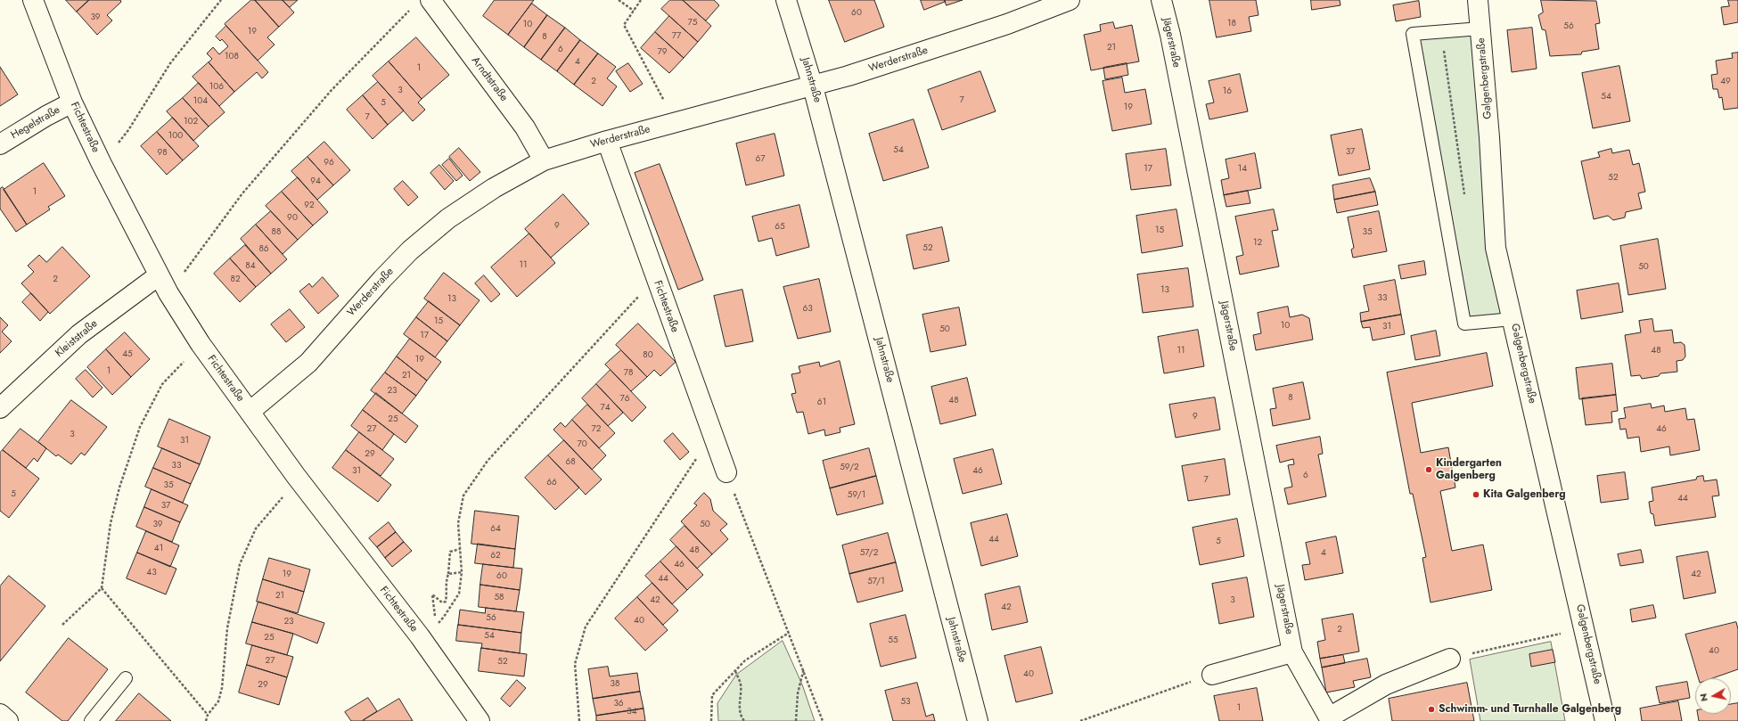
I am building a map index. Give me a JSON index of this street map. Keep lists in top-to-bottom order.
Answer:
{
  "streets": {
    "street": [
      "Jägerstraße",
      "Werderstraße",
      "Galgenbergstraße",
      "Arndtstraße",
      "Jahnstraße",
      "Hegelstraße",
      "Fichtestraße",
      "Kleiststraße"
    ]
  },
  "crossings": [
    ["Werderstraße", "Arndtstraße"],
    ["Werderstraße", "Jahnstraße"],
    ["Werderstraße", "Fichtestraße"],
    ["Hegelstraße", "Fichtestraße"],
    ["Fichtestraße", "Kleiststraße"]
  ],
  "places": ["Kindergarten Galgenberg", "Kita Galgenberg", "Schwimm- und Turnhalle Galgenberg"],
  "house_numbers": [
    "60",
    "39",
    "75",
    "18",
    "10",
    "56",
    "19",
    "77",
    "8",
    "21",
    "6",
    "79",
    "108",
    "4",
    "1",
    "2",
    "49",
    "106",
    "3",
    "16",
    "54",
    "7",
    "104",
    "5",
    "19",
    "7",
    "102",
    "100",
    "54",
    "37",
    "98",
    "67",
    "96",
    "17",
    "14",
    "52",
    "94",
    "1",
    "92",
    "90",
    "9",
    "65",
    "15",
    "88",
    "35",
    "12",
    "52",
    "86",
    "11",
    "84",
    "50",
    "2",
    "82",
    "13",
    "33",
    "13",
    "63",
    "15",
    "10",
    "31",
    "50",
    "17",
    "11",
    "48",
    "45",
    "80",
    "19",
    "1",
    "78",
    "21",
    "23",
    "8",
    "76",
    "48",
    "61",
    "74",
    "9",
    "25",
    "27",
    "72",
    "46",
    "3",
    "31",
    "70",
    "29",
    "68",
    "33",
    "59/2",
    "31",
    "46",
    "6",
    "7",
    "66",
    "35",
    "5",
    "59/1",
    "44",
    "37",
    "39",
    "50",
    "64",
    "44",
    "5",
    "41",
    "48",
    "57/2",
    "4",
    "62",
    "46",
    "43",
    "19",
    "42",
    "60",
    "44",
    "57/1",
    "21",
    "58",
    "42",
    "3",
    "42",
    "56",
    "40",
    "23",
    "2",
    "54",
    "25",
    "55",
    "40",
    "27",
    "52",
    "40",
    "38",
    "29",
    "53",
    "36",
    "1",
    "34"
  ],
  "north": "left"
}
